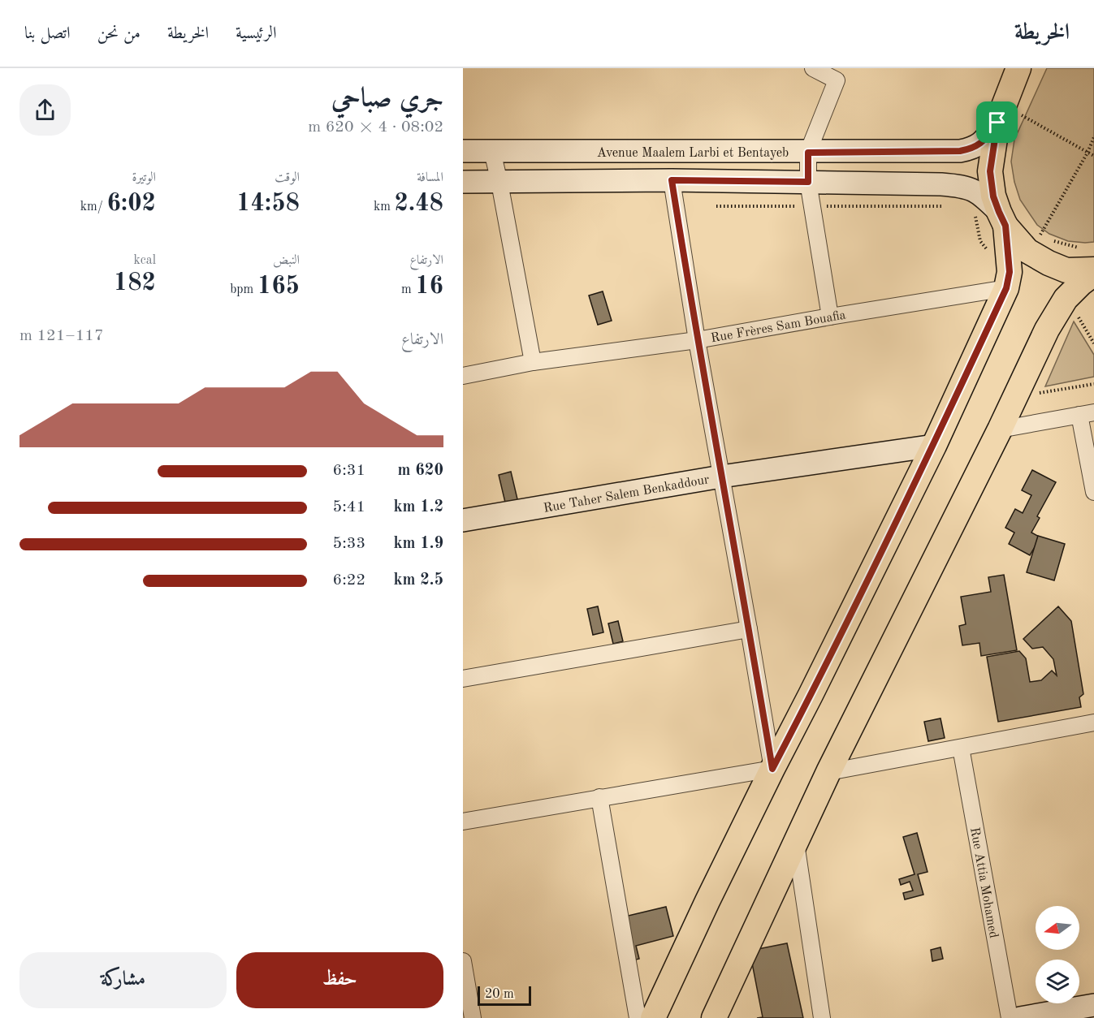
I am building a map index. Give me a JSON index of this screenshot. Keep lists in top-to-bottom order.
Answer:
{
  "streets": {
    "main road": ["Avenue Maalem Larbi et Bentayeb", "Rue Taher Salem Benkaddour"],
    "street": ["Rue Frères Sam Bouafia", "Rue Attia Mohamed"]
  },
  "scale_bar": "20 m",
  "north": "left",
  "page": {
    "header": "الخريطة",
    "nav": [
      "الرئيسية",
      "الخريطة",
      "من نحن",
      "اتصل بنا"
    ],
    "heading": ["جري صباحي", "08:02 · 4 × 620 m"],
    "stats": [
      ["المسافة", "2.48 km"],
      ["الوقت", "14:58"],
      ["الوتيرة", "6:02 /km"],
      ["الارتفاع", "16 m"],
      ["النبض", "165 bpm"],
      ["kcal", "182"]
    ],
    "chart": ["الارتفاع", "117–121 m"],
    "list": [
      {
        "name": "620 m",
        "note": "6:31"
      },
      {
        "name": "1.2 km",
        "note": "5:41"
      },
      {
        "name": "1.9 km",
        "note": "5:33"
      },
      {
        "name": "2.5 km",
        "note": "6:22"
      }
    ],
    "buttons": ["حفظ", "مشاركة"],
    "scale": "20 m"
  }
}
